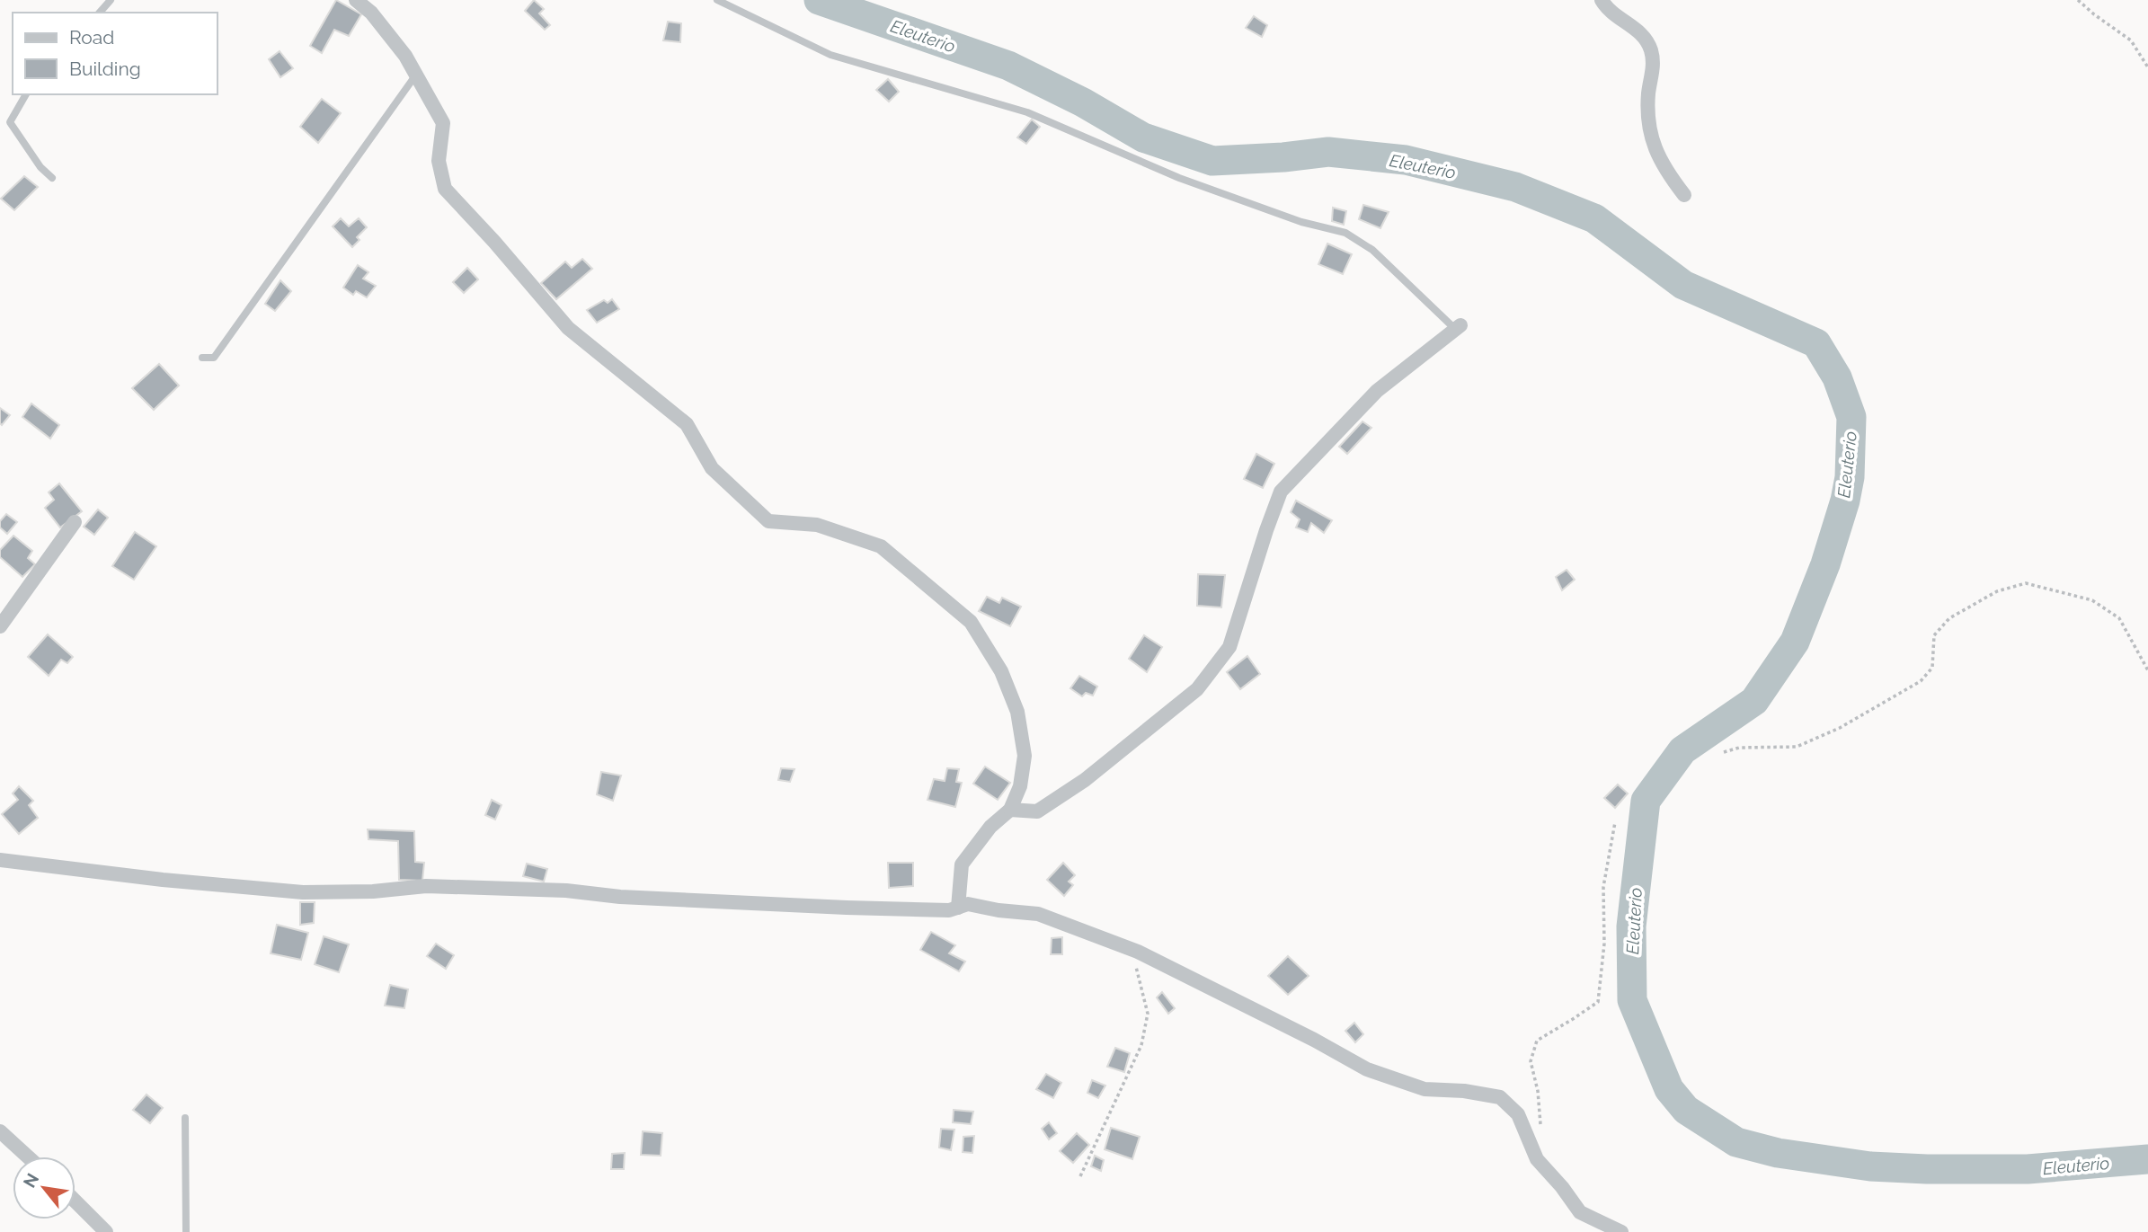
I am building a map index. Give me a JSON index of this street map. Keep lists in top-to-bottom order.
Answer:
{
  "water": ["Eleuterio"],
  "legend": ["Road", "Building"],
  "north": "top left"
}
